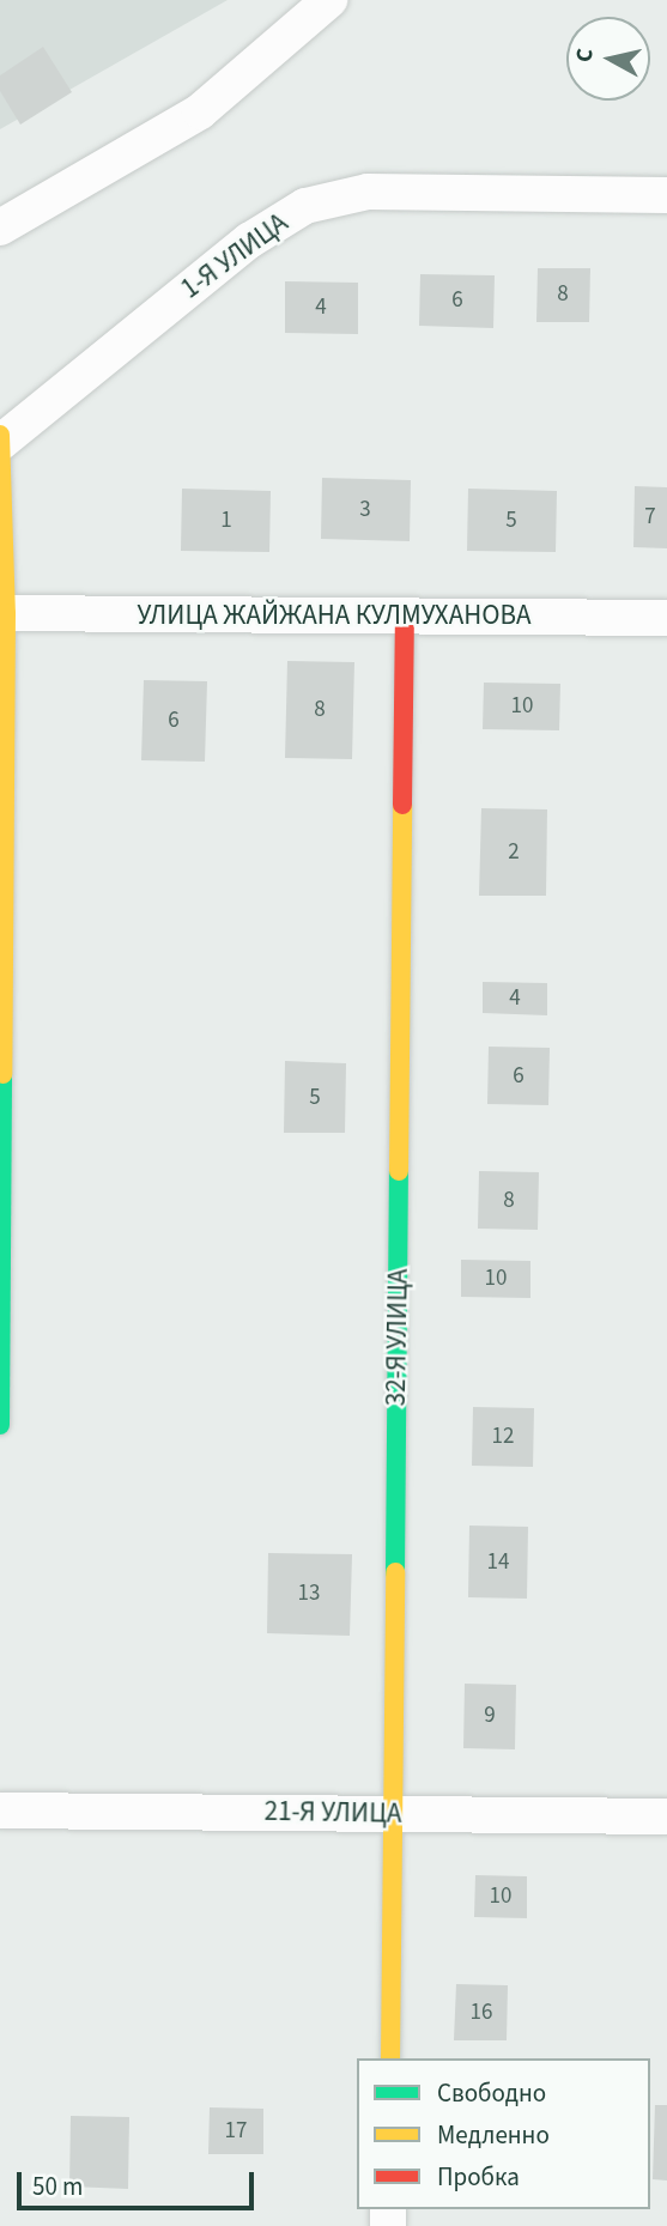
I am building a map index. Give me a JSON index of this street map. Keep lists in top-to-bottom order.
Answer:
{
  "streets": {
    "street": [
      "1-Я УЛИЦА",
      "УЛИЦА ЖАЙЖАНА КУЛМУХАНОВА",
      "32-Я УЛИЦА",
      "21-Я УЛИЦА"
    ]
  },
  "crossings": [
    ["УЛИЦА ЖАЙЖАНА КУЛМУХАНОВА", "32-Я УЛИЦА"],
    ["32-Я УЛИЦА", "21-Я УЛИЦА"]
  ],
  "house_numbers": [
    "8",
    "6",
    "4",
    "3",
    "7",
    "1",
    "5",
    "10",
    "8",
    "6",
    "2",
    "4",
    "6",
    "5",
    "8",
    "10",
    "12",
    "14",
    "13",
    "9",
    "10",
    "16",
    "17"
  ],
  "legend": ["Свободно", "Медленно", "Пробка"],
  "scale_bar": "50 m",
  "north": "left"
}
